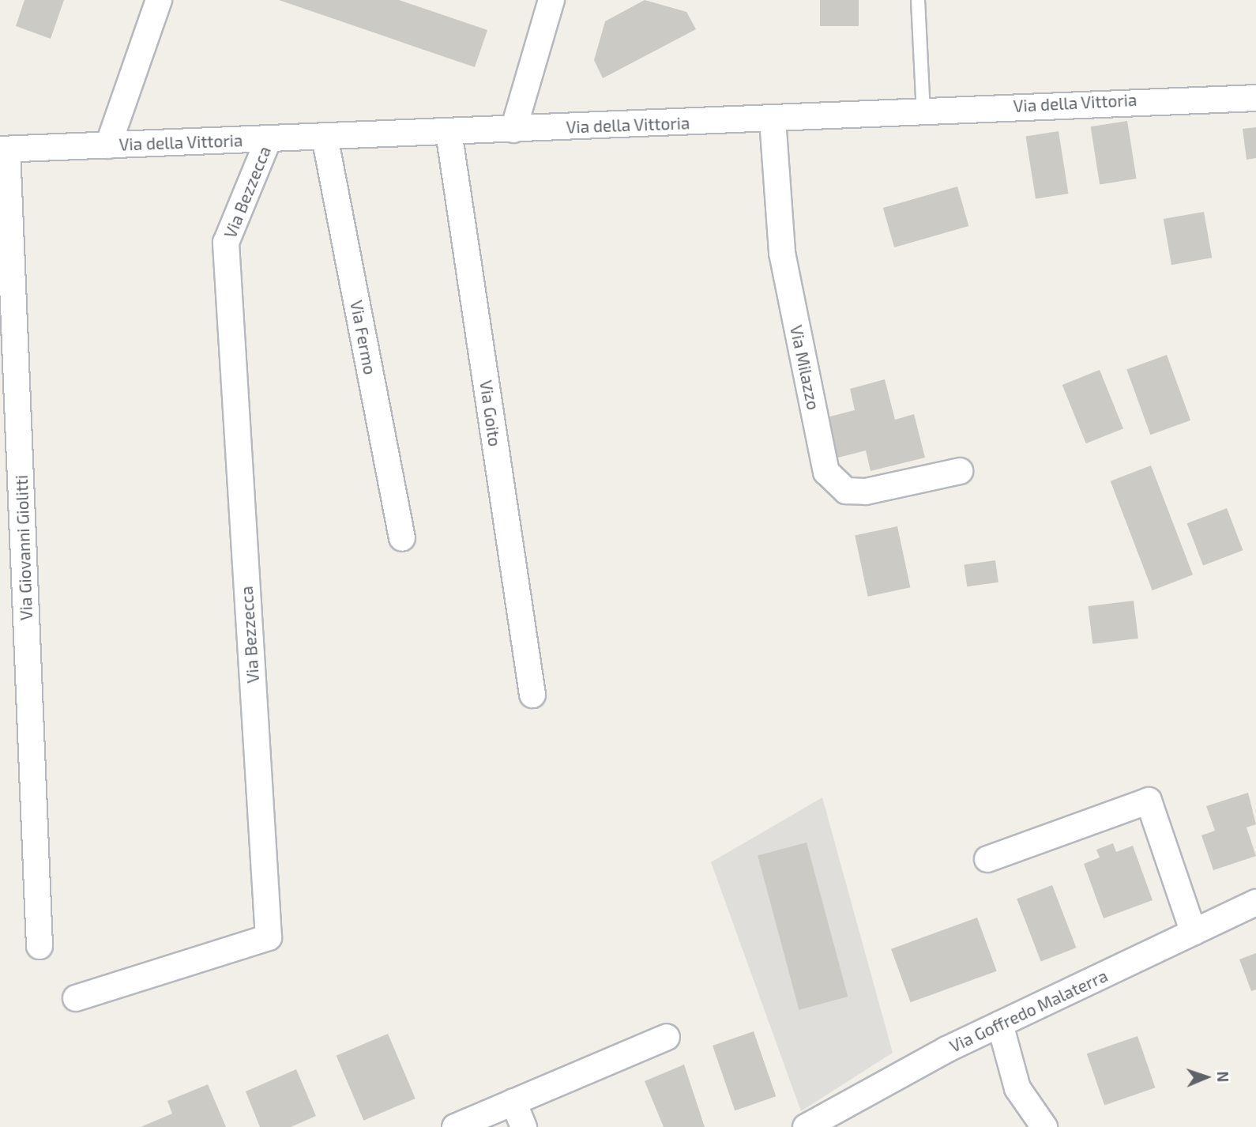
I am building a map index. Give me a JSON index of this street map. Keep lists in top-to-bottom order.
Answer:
{
  "streets": {
    "street": [
      "Via della Vittoria",
      "Via Bezzecca",
      "Via Fermo",
      "Via Milazzo",
      "Via Goito",
      "Via Giovanni Giolitti",
      "Via Goffredo Malaterra"
    ]
  },
  "crossings": [
    ["Via della Vittoria", "Via Bezzecca"],
    ["Via della Vittoria", "Via Fermo"],
    ["Via della Vittoria", "Via Milazzo"],
    ["Via della Vittoria", "Via Goito"],
    ["Via della Vittoria", "Via Giovanni Giolitti"]
  ],
  "north": "right"
}
